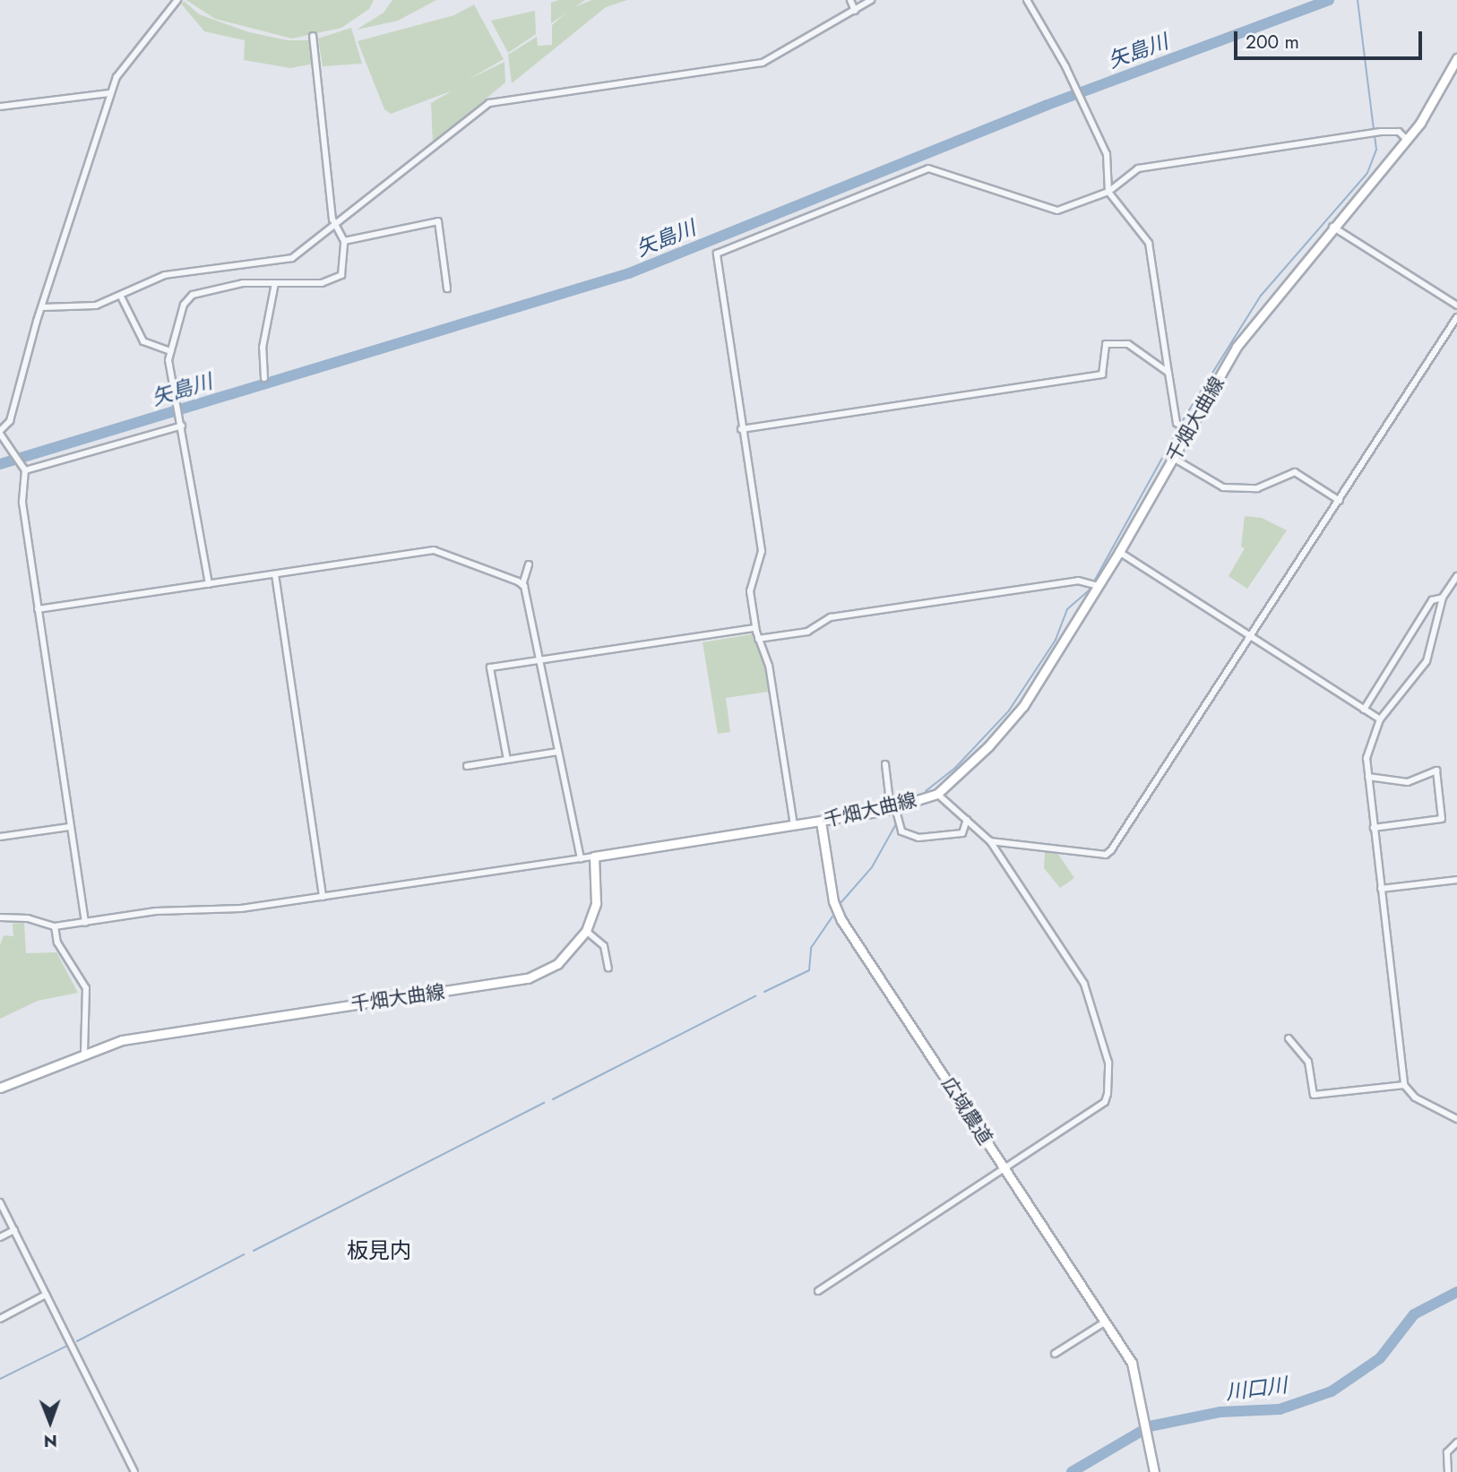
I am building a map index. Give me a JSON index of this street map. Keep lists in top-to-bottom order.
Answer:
{
  "streets": {
    "main road": ["千畑大曲線", "広域農道"]
  },
  "crossings": [
    ["千畑大曲線", "広域農道"]
  ],
  "districts": ["板見内"],
  "water": ["矢島川", "川口川"],
  "scale_bar": "200 m",
  "north": "bottom"
}
